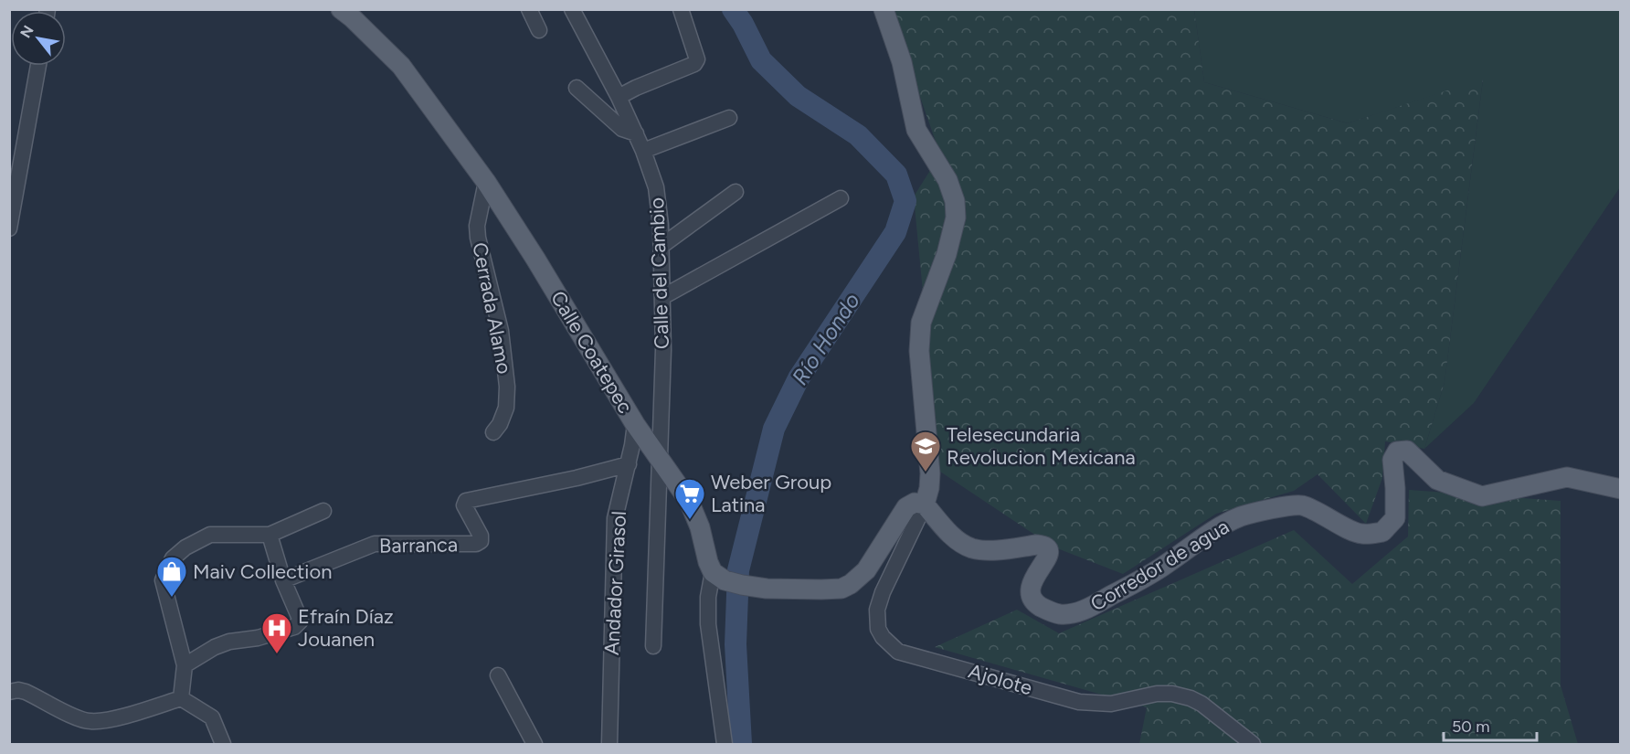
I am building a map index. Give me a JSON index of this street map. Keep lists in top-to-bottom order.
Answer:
{
  "streets": {
    "main road": ["Calle Coatepec", "Corredor de agua"],
    "street": [
      "Calle del Cambio",
      "Cerrada Alamo",
      "Barranca",
      "Andador Girasol",
      "Ajolote"
    ]
  },
  "crossings": [
    ["Calle del Cambio", "Calle Coatepec"],
    ["Cerrada Alamo", "Calle Coatepec"],
    ["Calle Coatepec", "Andador Girasol"],
    ["Barranca", "Andador Girasol"],
    ["Corredor de agua", "Ajolote"]
  ],
  "water": ["Río Hondo"],
  "places": {
    "school or university": ["Telesecundaria Revolucion Mexicana"],
    "supermarket": ["Weber Group Latina"],
    "shop": ["Maiv Collection"],
    "hospital": ["Efraín Díaz Jouanen"]
  },
  "scale_bar": "50 m",
  "north": "top left"
}
